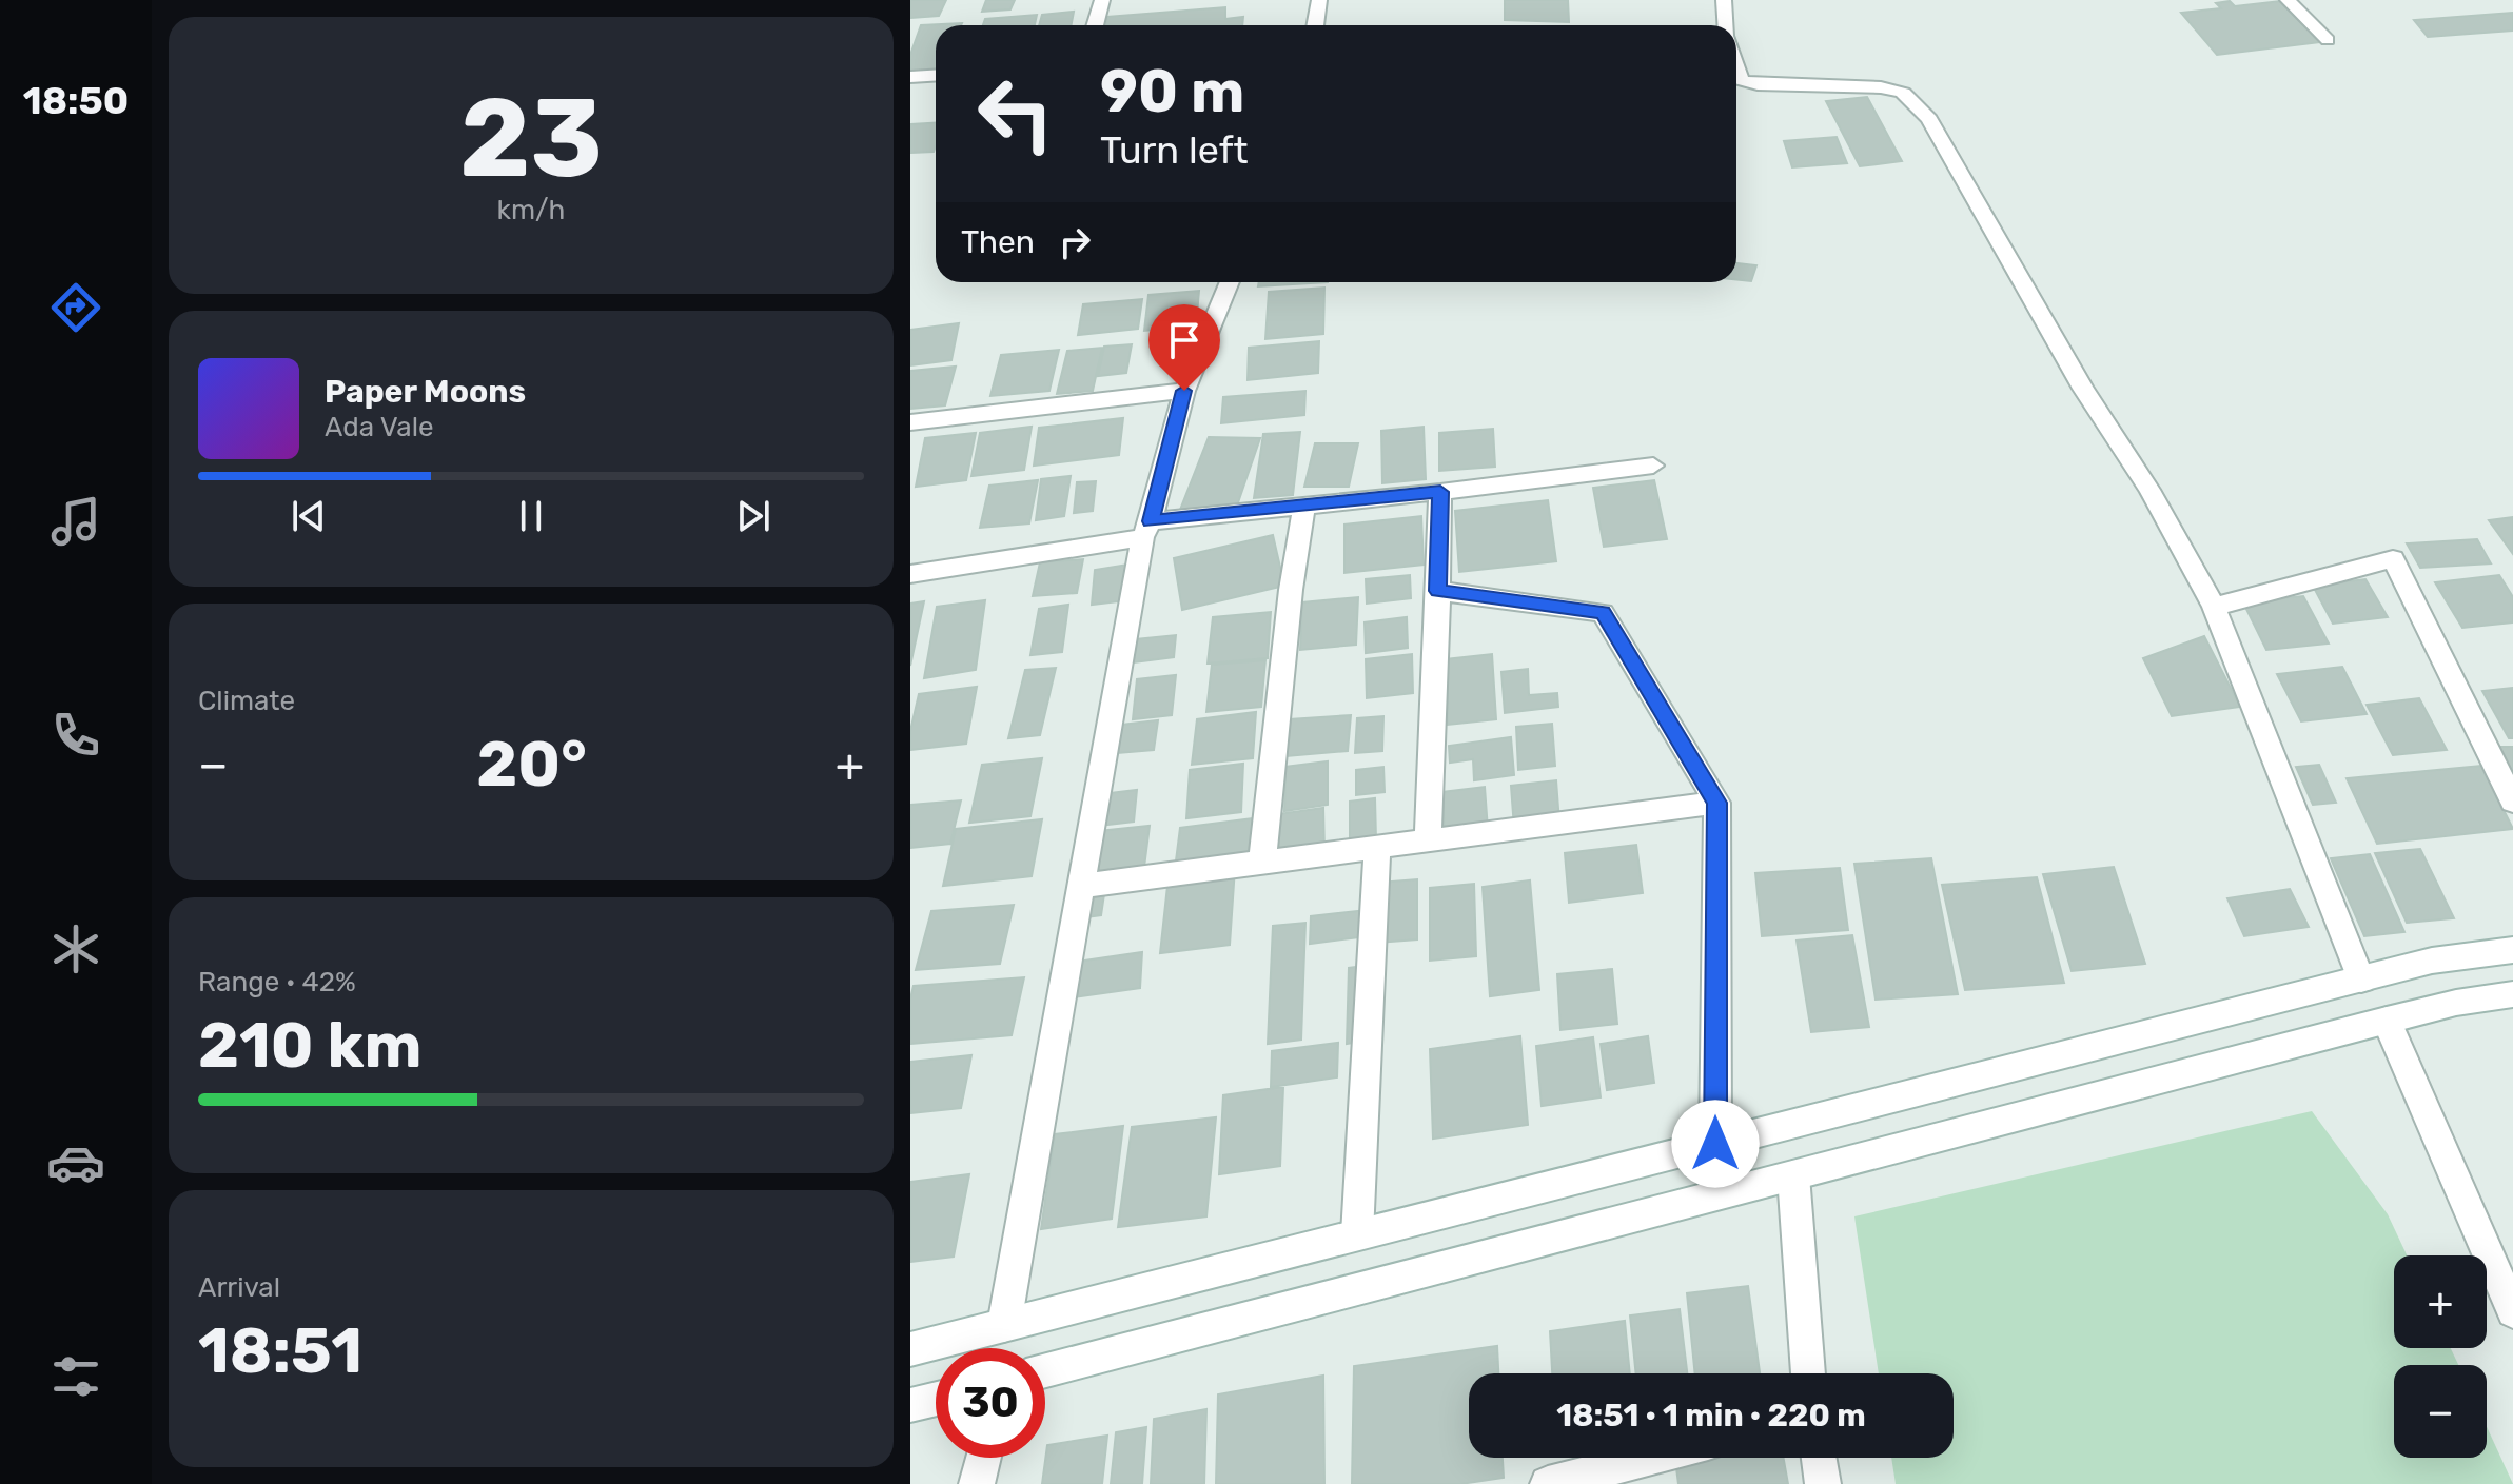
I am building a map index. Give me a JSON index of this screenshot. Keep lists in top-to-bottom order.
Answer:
{
  "page": {
    "tabs": "18:50",
    "tile": [
      ["23", "km/h"],
      "Climate",
      ["Range · 42%", "210 km"],
      ["Arrival", "18:51"]
    ],
    "turn": ["90 m", "Turn left"],
    "then": "Then",
    "song": ["Paper Moons", "Ada Vale"],
    "heat": ["−", "20°", "+"],
    "map_buttons": ["+", "−"],
    "limit": "30",
    "trip": "18:51 · 1 min · 220 m"
  }
}
